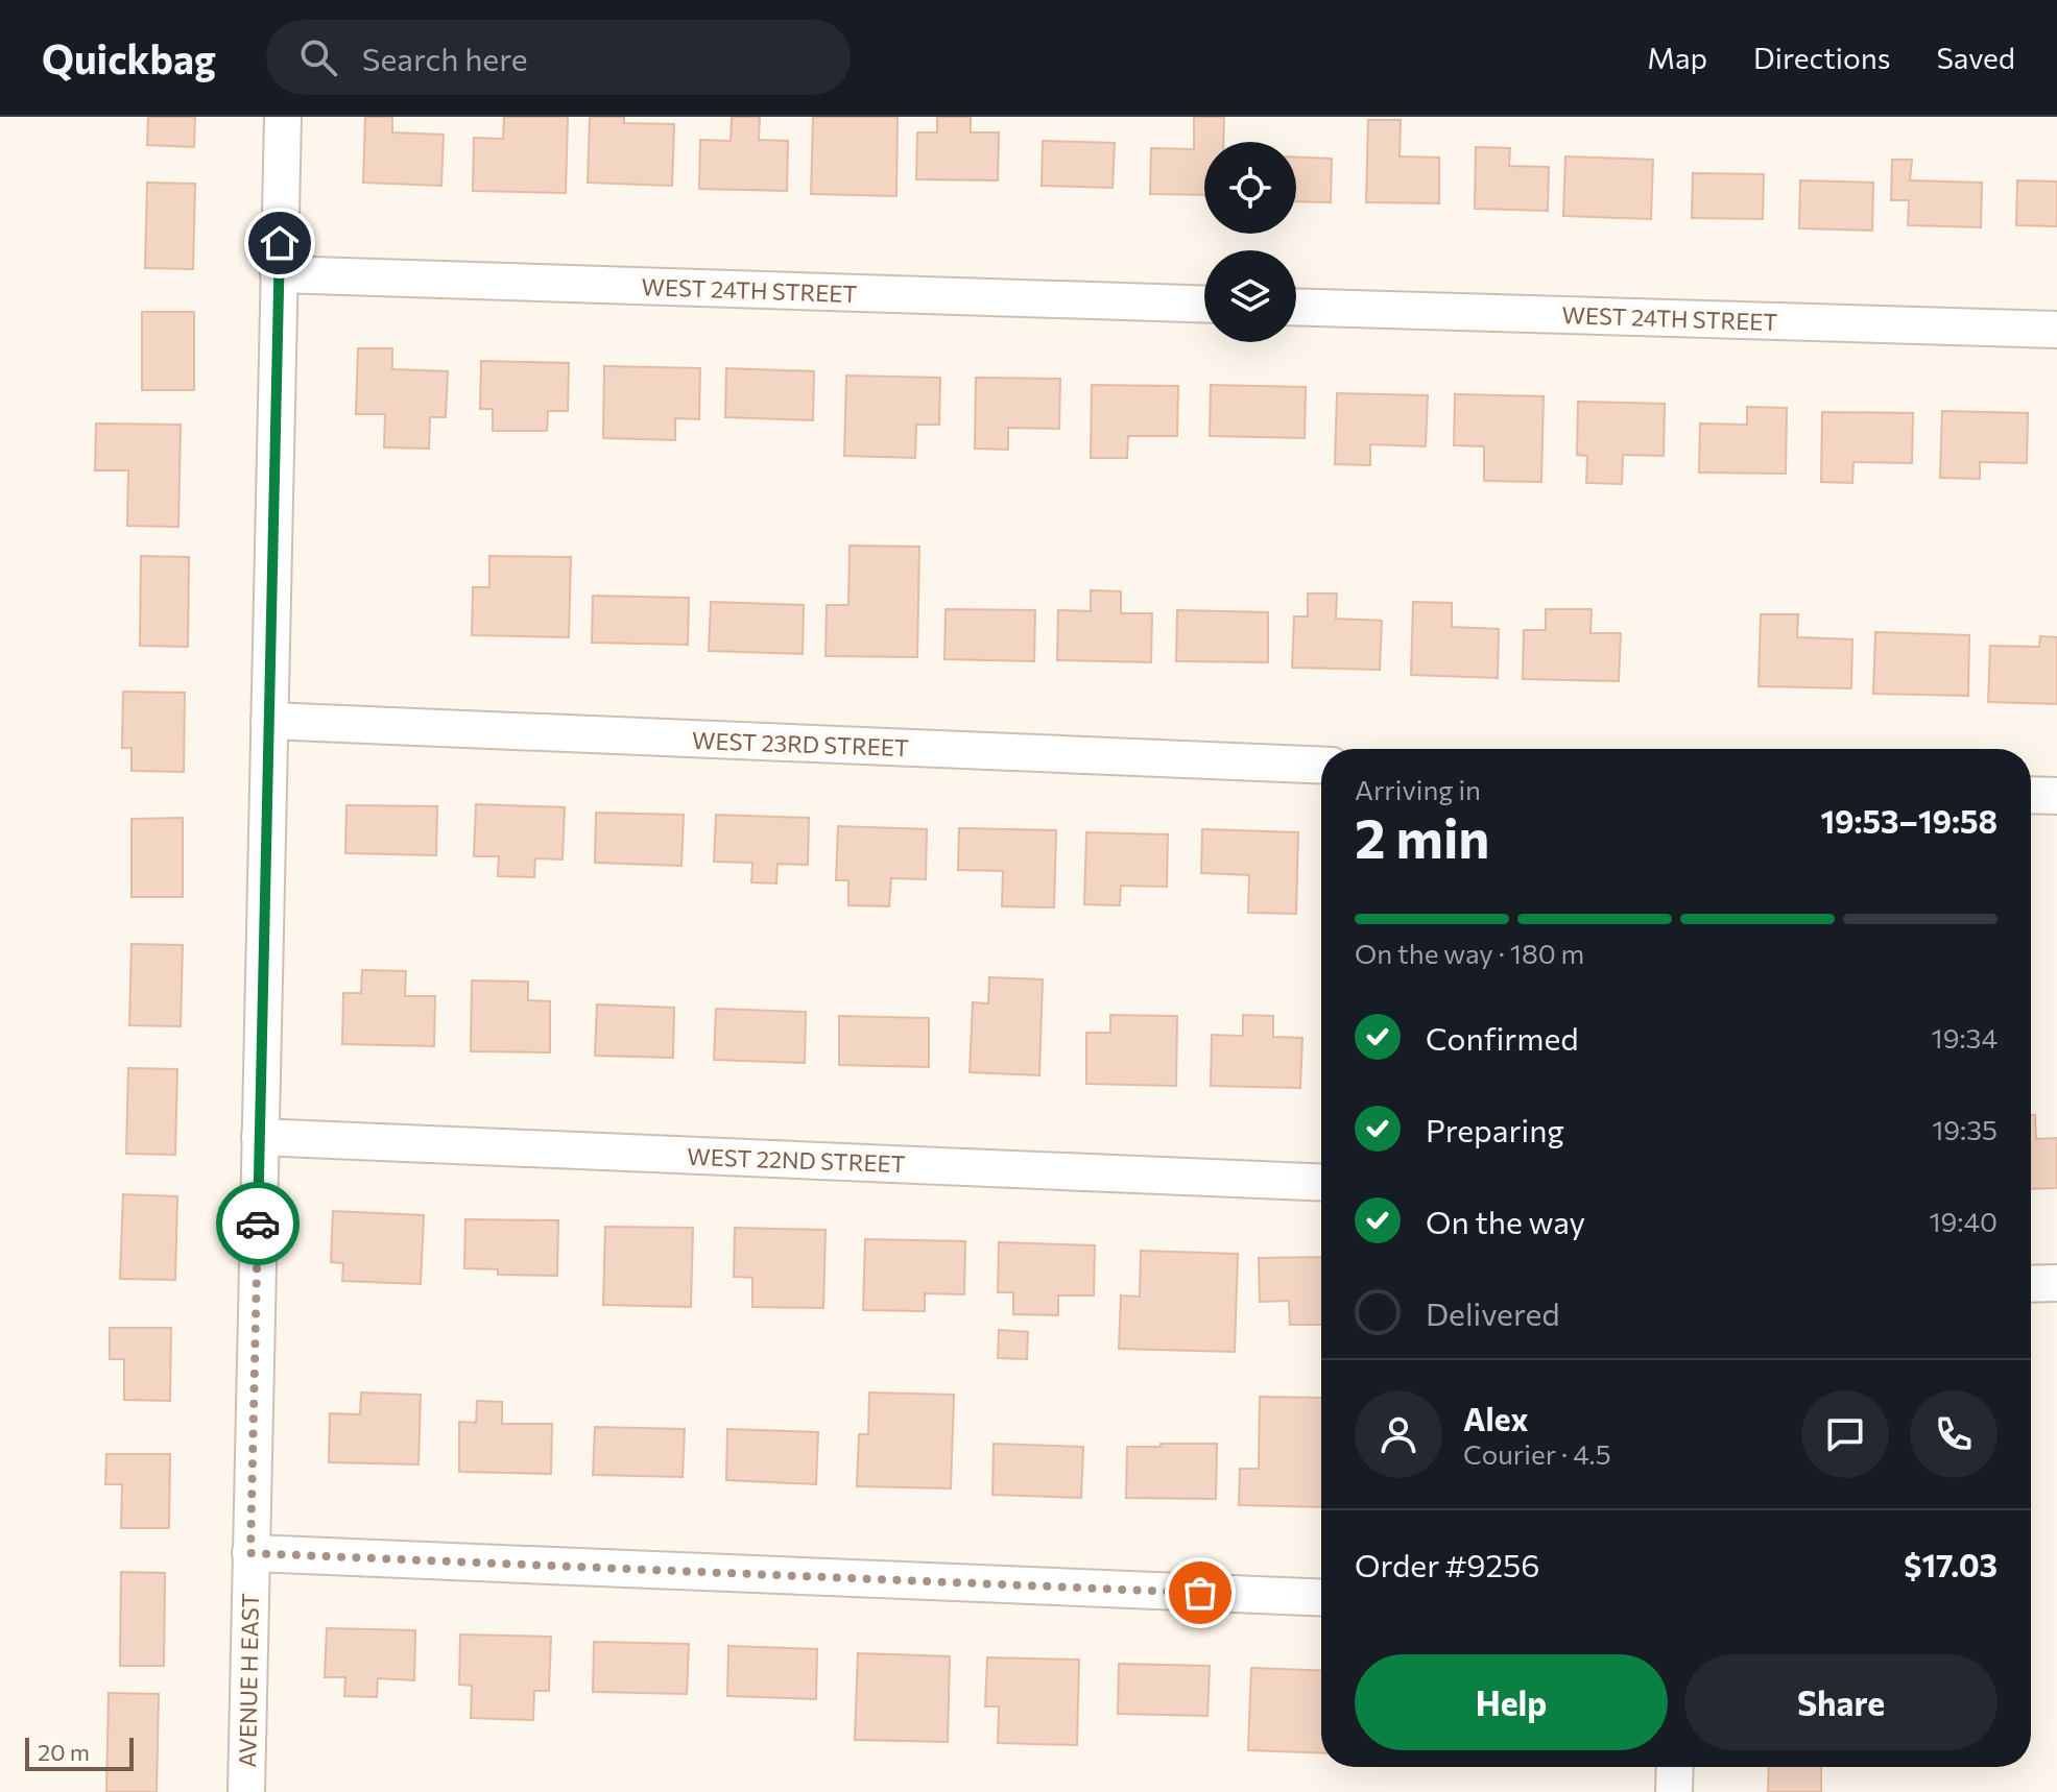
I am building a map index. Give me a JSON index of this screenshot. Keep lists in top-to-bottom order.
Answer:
{
  "streets": {
    "street": [
      "WEST 24TH STREET",
      "WEST 23RD STREET",
      "WEST 22ND STREET",
      "AVENUE H EAST"
    ]
  },
  "crossings": [
    ["WEST 24TH STREET", "AVENUE H EAST"],
    ["WEST 23RD STREET", "AVENUE H EAST"],
    ["WEST 22ND STREET", "AVENUE H EAST"]
  ],
  "scale_bar": "20 m",
  "page": {
    "header": "Quickbag",
    "search": "Search here",
    "nav": ["Map", "Directions", "Saved"],
    "heading": ["2 min", "Arriving in", "19:53–19:58"],
    "panel": [
      "Alex",
      "Courier · 4.5",
      "Order #9256",
      "$17.03"
    ],
    "bar": "On the way · 180 m",
    "list": [
      ["Confirmed", "19:34"],
      ["Preparing", "19:35"],
      ["On the way", "19:40"],
      "Delivered"
    ],
    "buttons": ["Help", "Share"],
    "scale": "20 m"
  }
}
